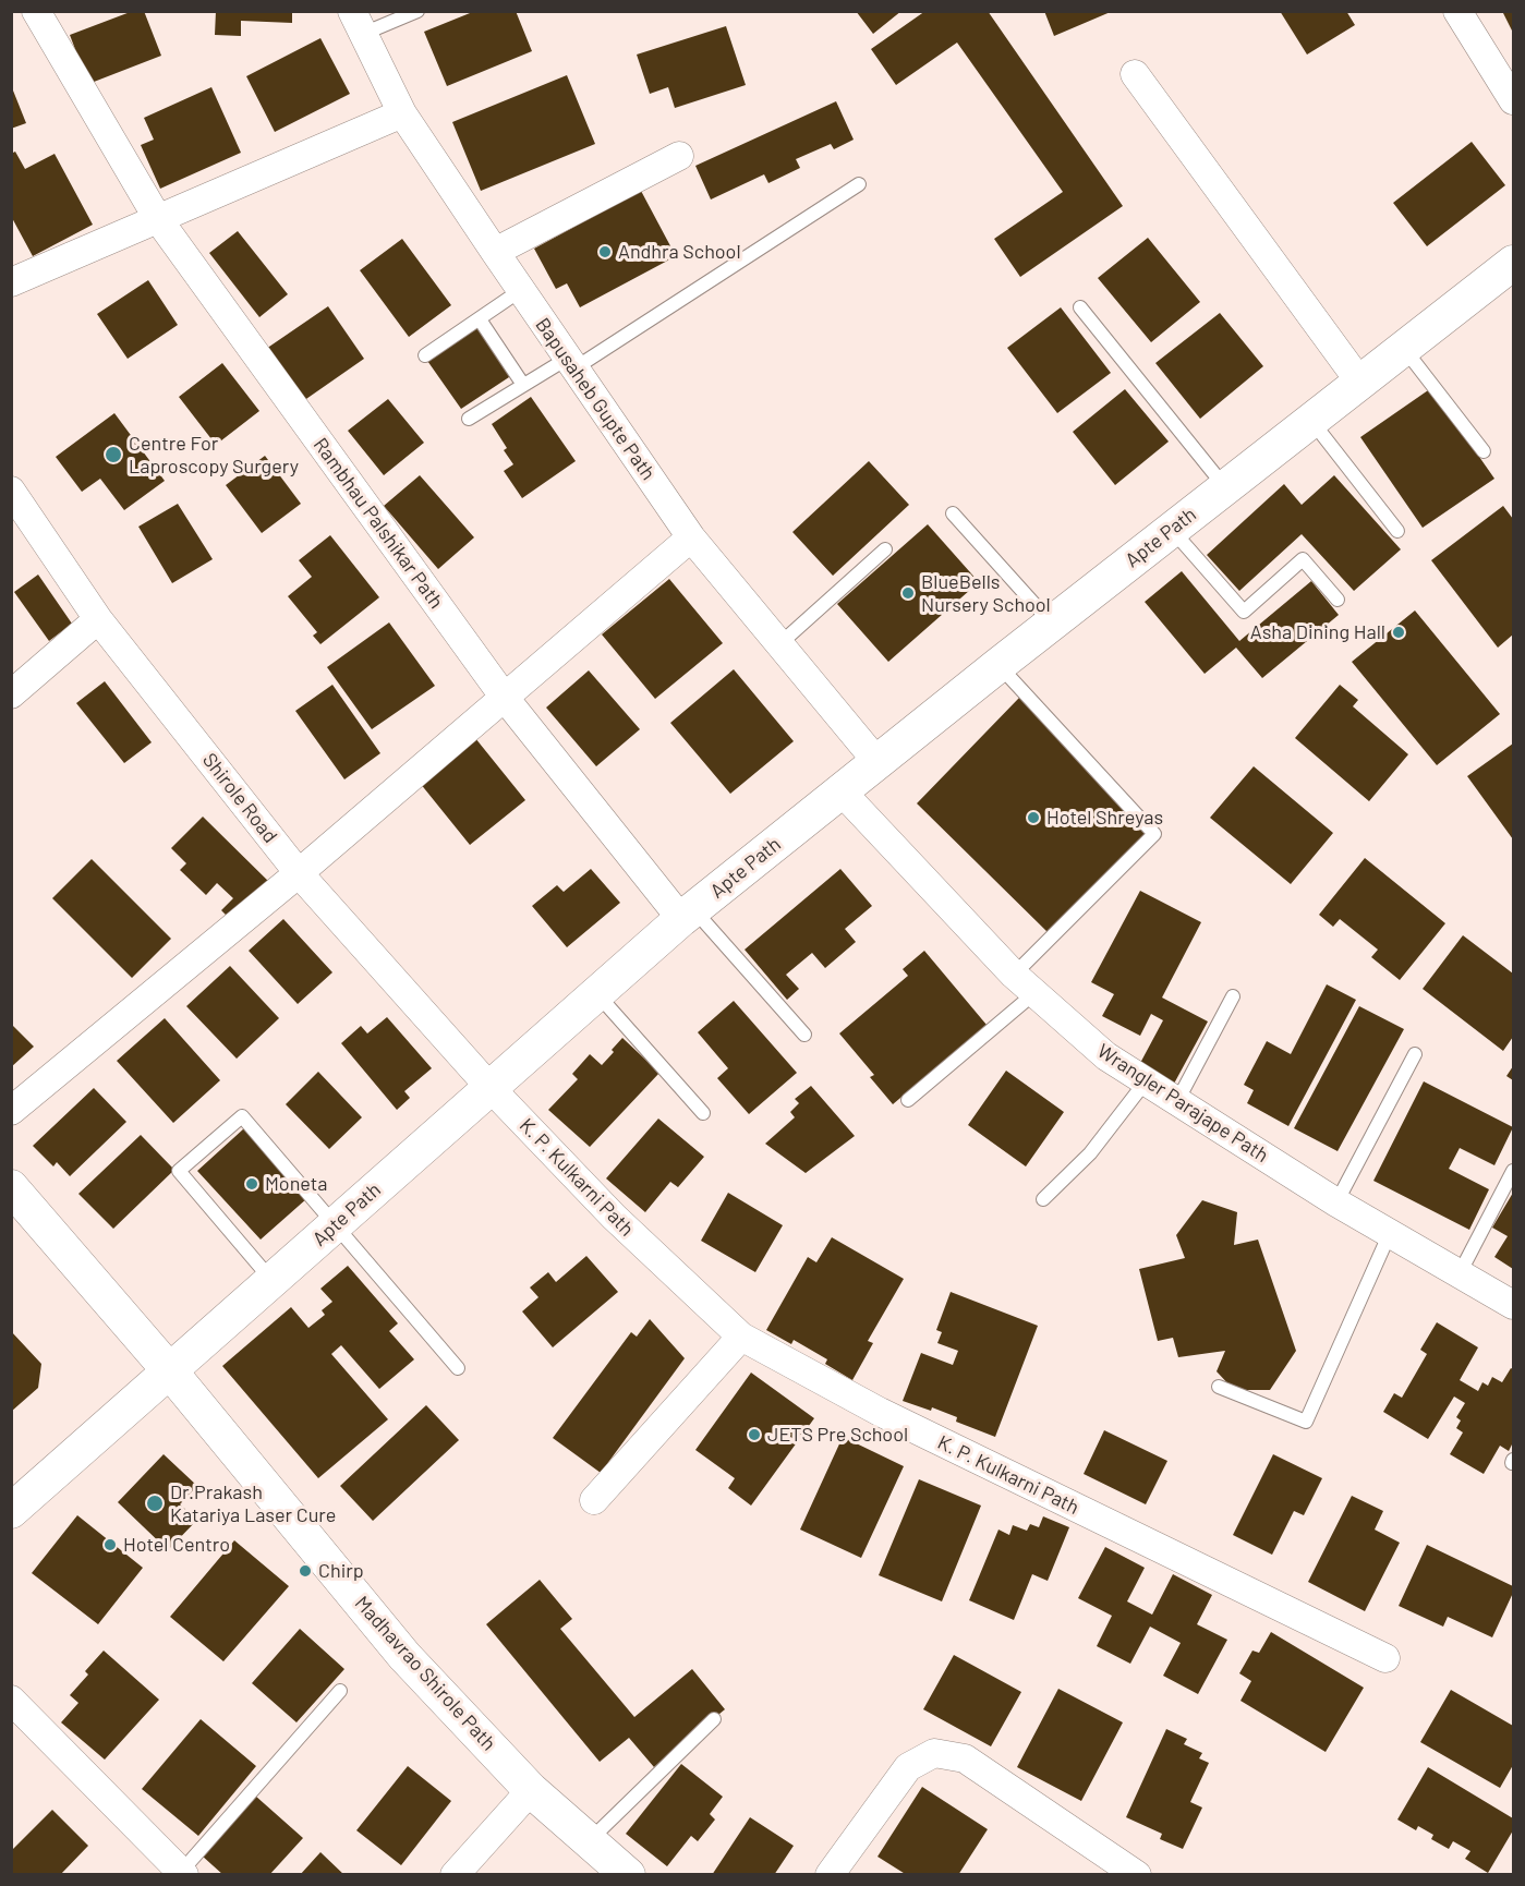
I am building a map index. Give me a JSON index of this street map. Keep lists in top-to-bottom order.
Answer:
{
  "streets": {
    "street": [
      "Bapusaheb Gupte Path",
      "Rambhau Palshikar Path",
      "Apte Path",
      "Shirole Road",
      "Wrangler Parajape Path",
      "K. P. Kulkarni Path",
      "Madhavrao Shirole Path"
    ]
  },
  "crossings": [
    ["Bapusaheb Gupte Path", "Apte Path"],
    ["Rambhau Palshikar Path", "Apte Path"],
    ["Apte Path", "Shirole Road"],
    ["Apte Path", "Wrangler Parajape Path"],
    ["Apte Path", "K. P. Kulkarni Path"],
    ["Apte Path", "Madhavrao Shirole Path"],
    ["Shirole Road", "K. P. Kulkarni Path"]
  ],
  "places": [
    "Andhra School",
    "Centre For Laproscopy Surgery",
    "BlueBells Nursery School",
    "Asha Dining Hall",
    "Hotel Shreyas",
    "Moneta",
    "JETS Pre School",
    "Dr.Prakash Katariya Laser Cure",
    "Hotel Centro",
    "Chirp"
  ]
}
